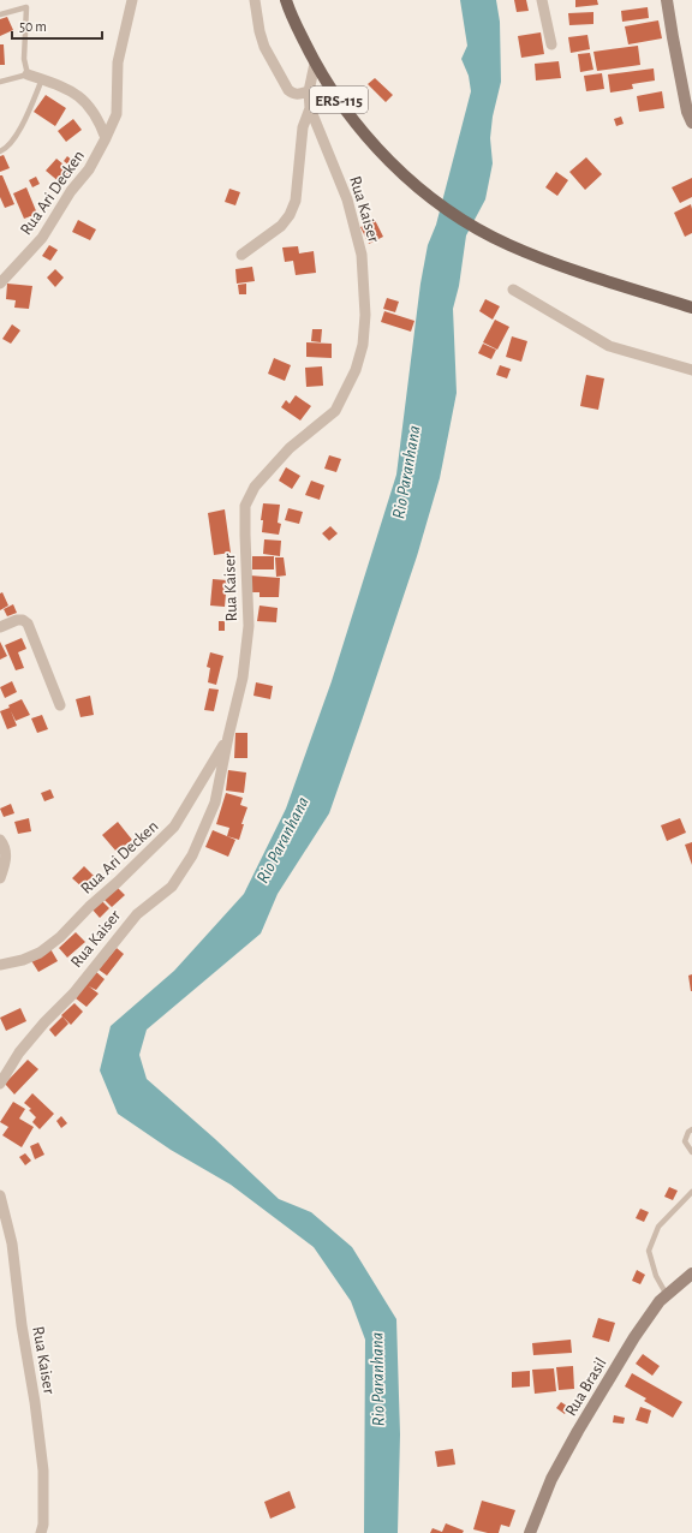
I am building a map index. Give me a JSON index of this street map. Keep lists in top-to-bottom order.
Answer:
{
  "streets": {
    "main road": ["ERS-115"],
    "street": ["Rua Ari Decken", "Rua Kaiser", "Rua Brasil"]
  },
  "crossings": [
    ["ERS-115", "Rua Kaiser"],
    ["Rua Ari Decken", "Rua Kaiser"]
  ],
  "water": ["Rio Paranhana"],
  "scale_bar": "50 m"
}
